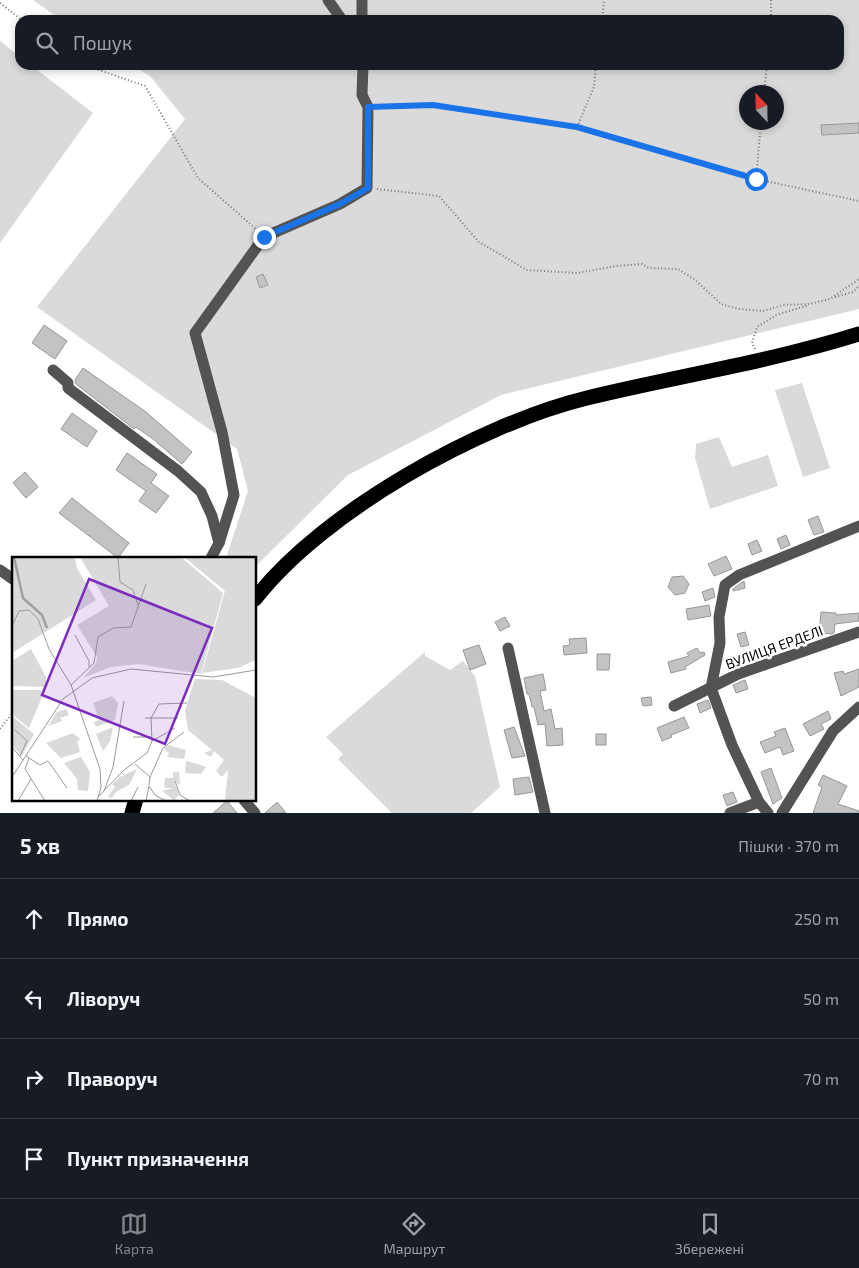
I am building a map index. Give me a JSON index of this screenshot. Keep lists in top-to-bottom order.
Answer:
{
  "streets": {
    "street": ["ВУЛИЦЯ ЕРДЕЛІ"]
  },
  "north": "top",
  "page": {
    "search": "Пошук",
    "heading": ["5 хв", "Пішки · 370 m"],
    "list": [
      ["Прямо", "250 m"],
      ["Ліворуч", "50 m"],
      ["Праворуч", "70 m"],
      "Пункт призначення"
    ],
    "nav": ["Карта", "Маршрут", "Збережені"]
  }
}
